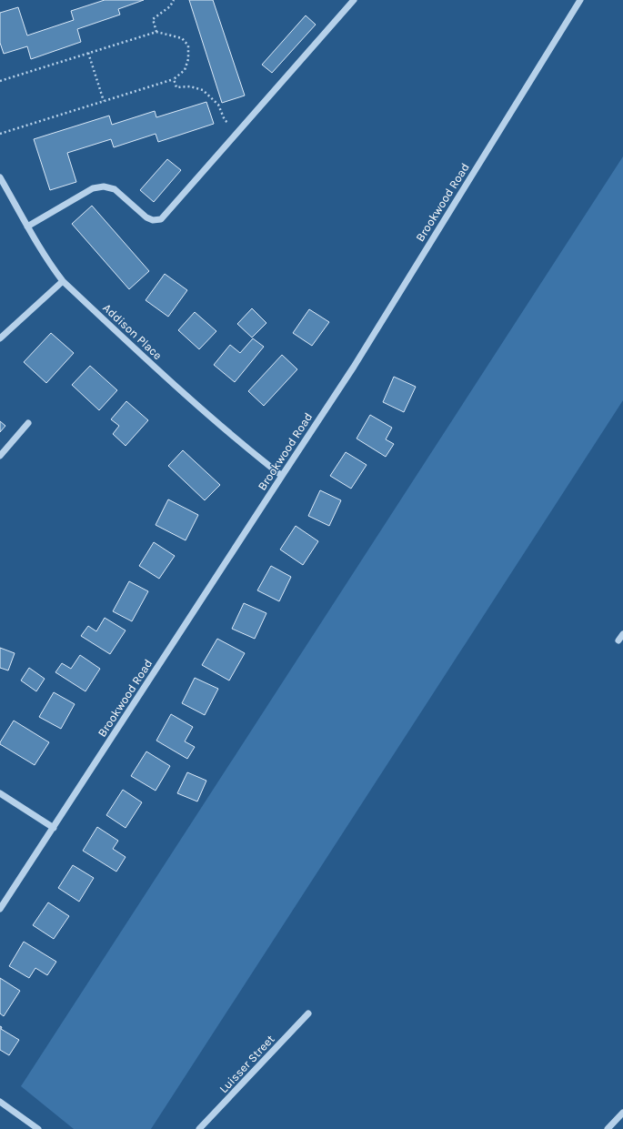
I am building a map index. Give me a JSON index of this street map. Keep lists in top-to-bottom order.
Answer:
{
  "streets": {
    "street": ["Brookwood Road", "Addison Place", "Luisser Street"]
  },
  "crossings": [
    ["Brookwood Road", "Addison Place"]
  ]
}
